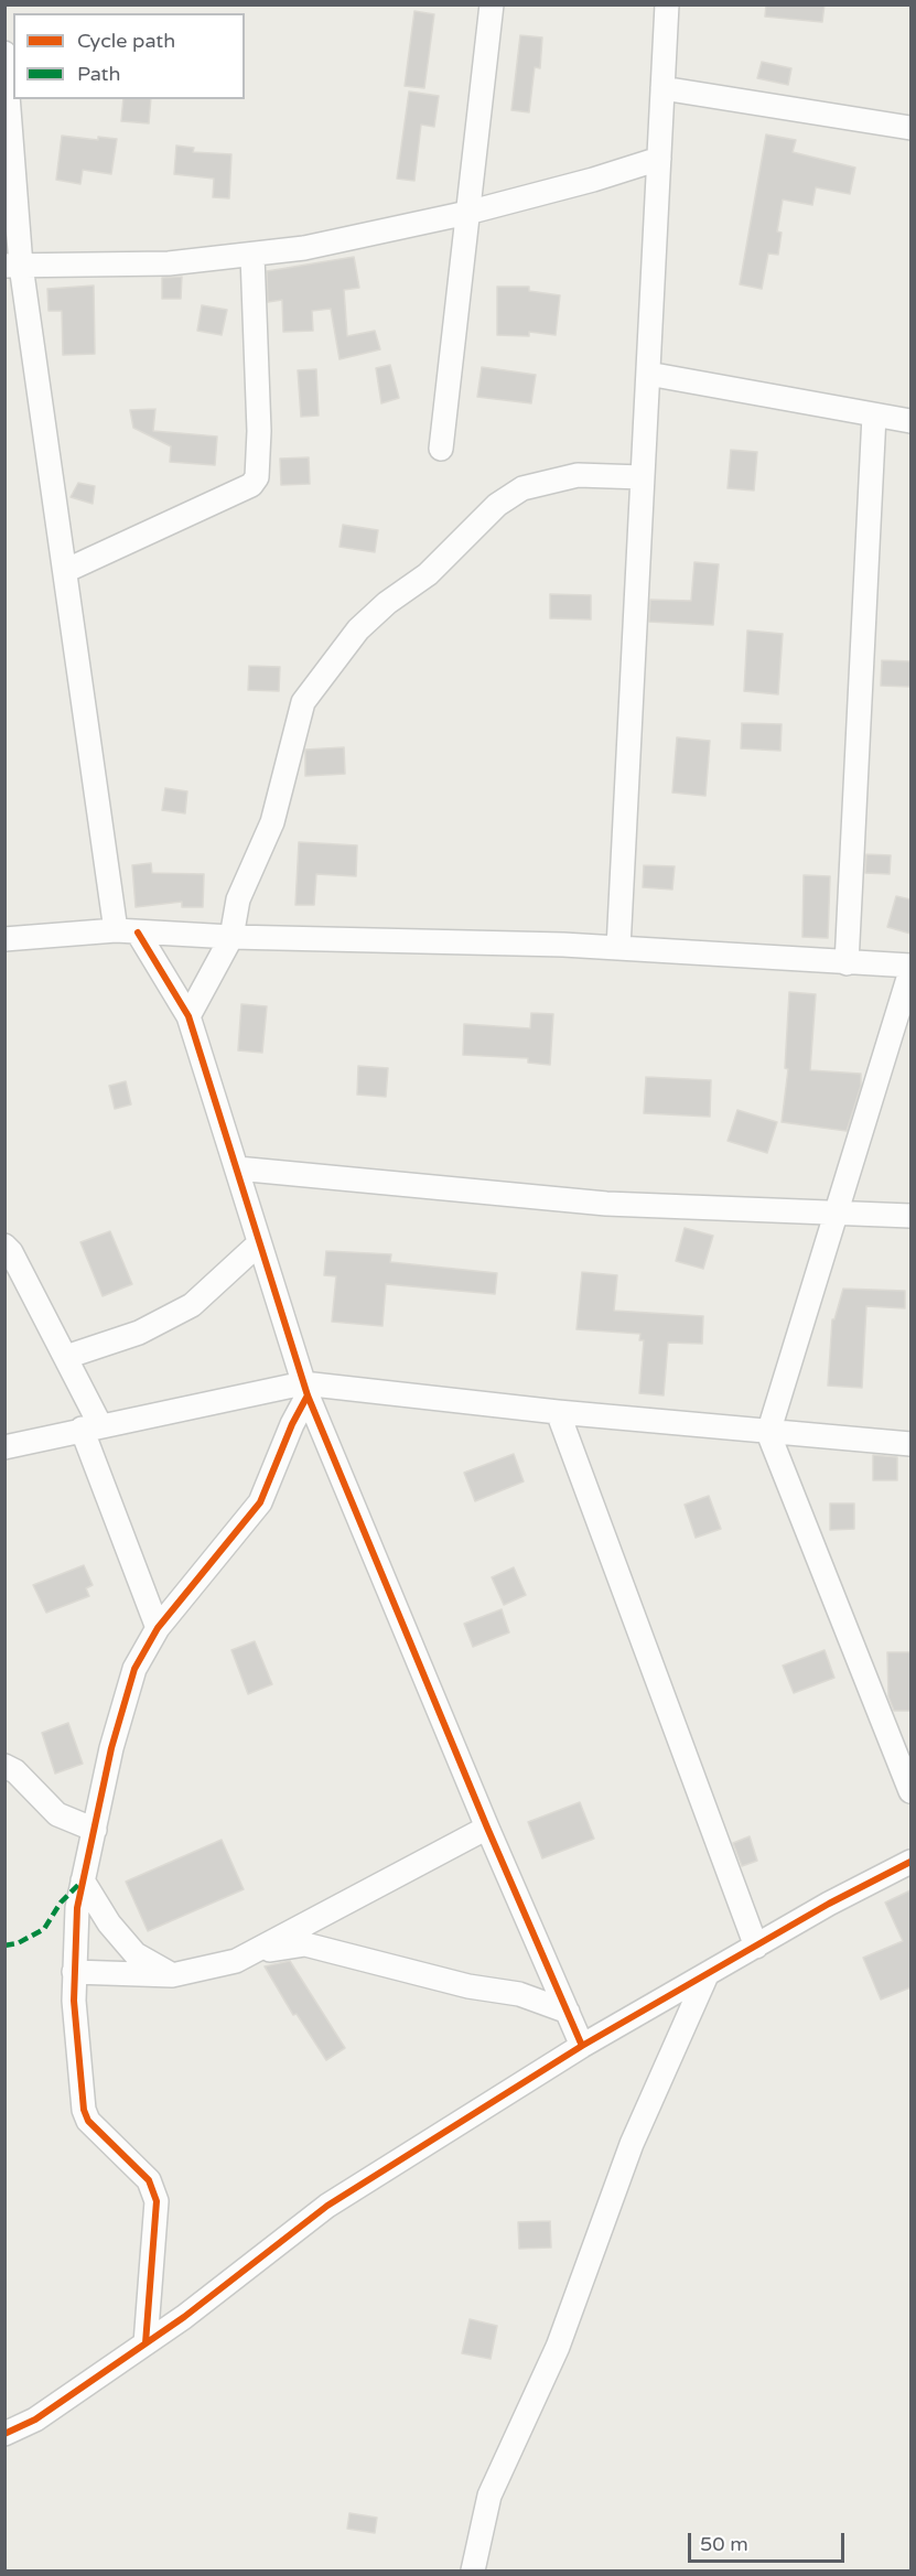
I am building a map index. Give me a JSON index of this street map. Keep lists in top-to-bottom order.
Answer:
{
  "legend": ["Cycle path", "Path"],
  "scale_bar": "50 m"
}
